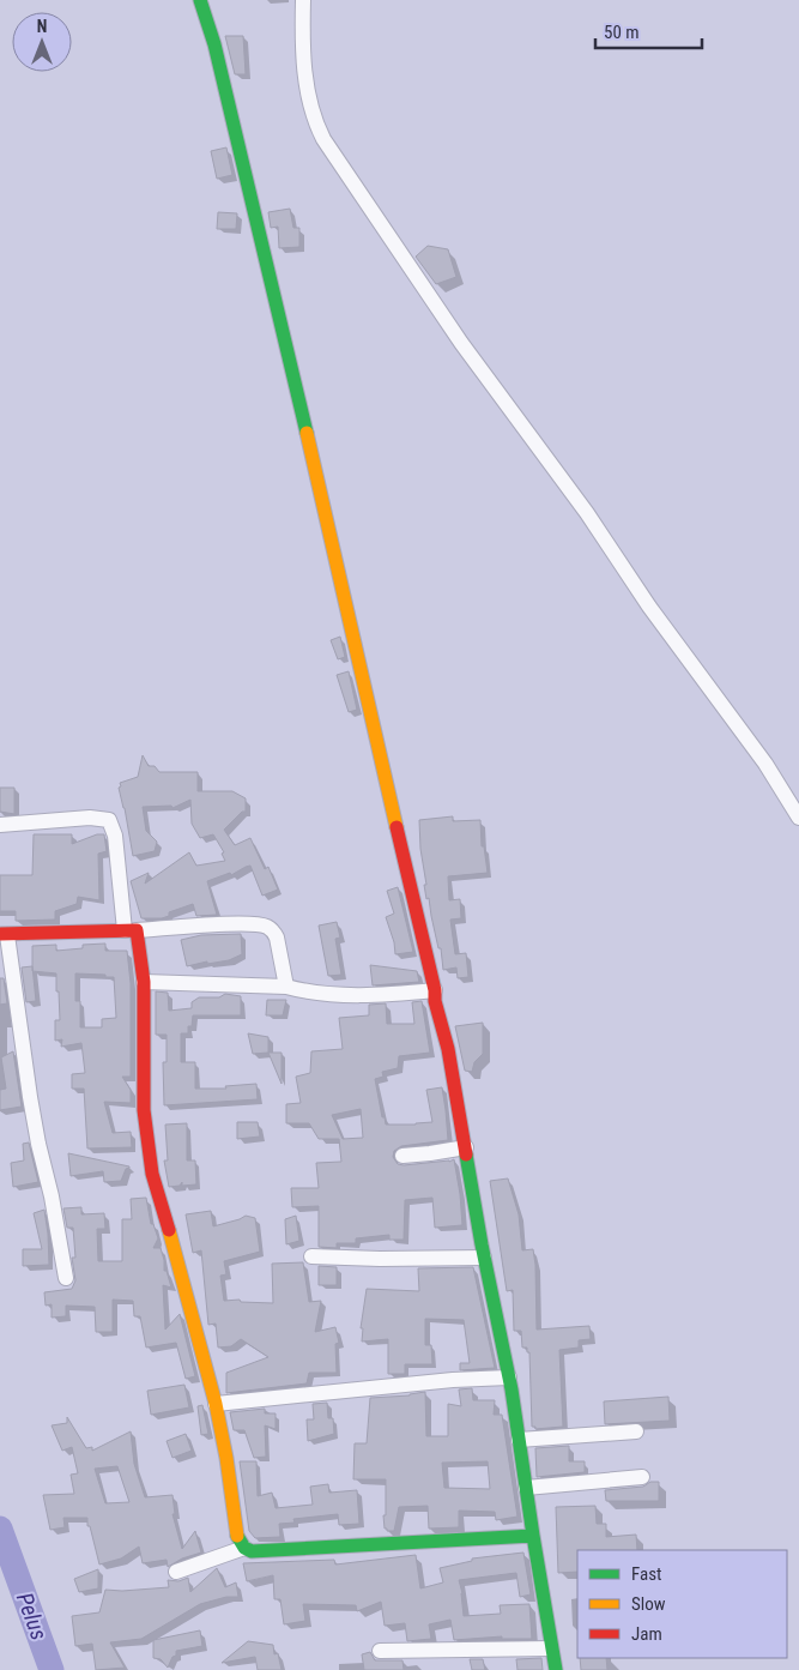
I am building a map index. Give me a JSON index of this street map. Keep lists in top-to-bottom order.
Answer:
{
  "water": ["Pelus"],
  "legend": ["Fast", "Slow", "Jam"],
  "scale_bar": "50 m",
  "north": "top"
}
